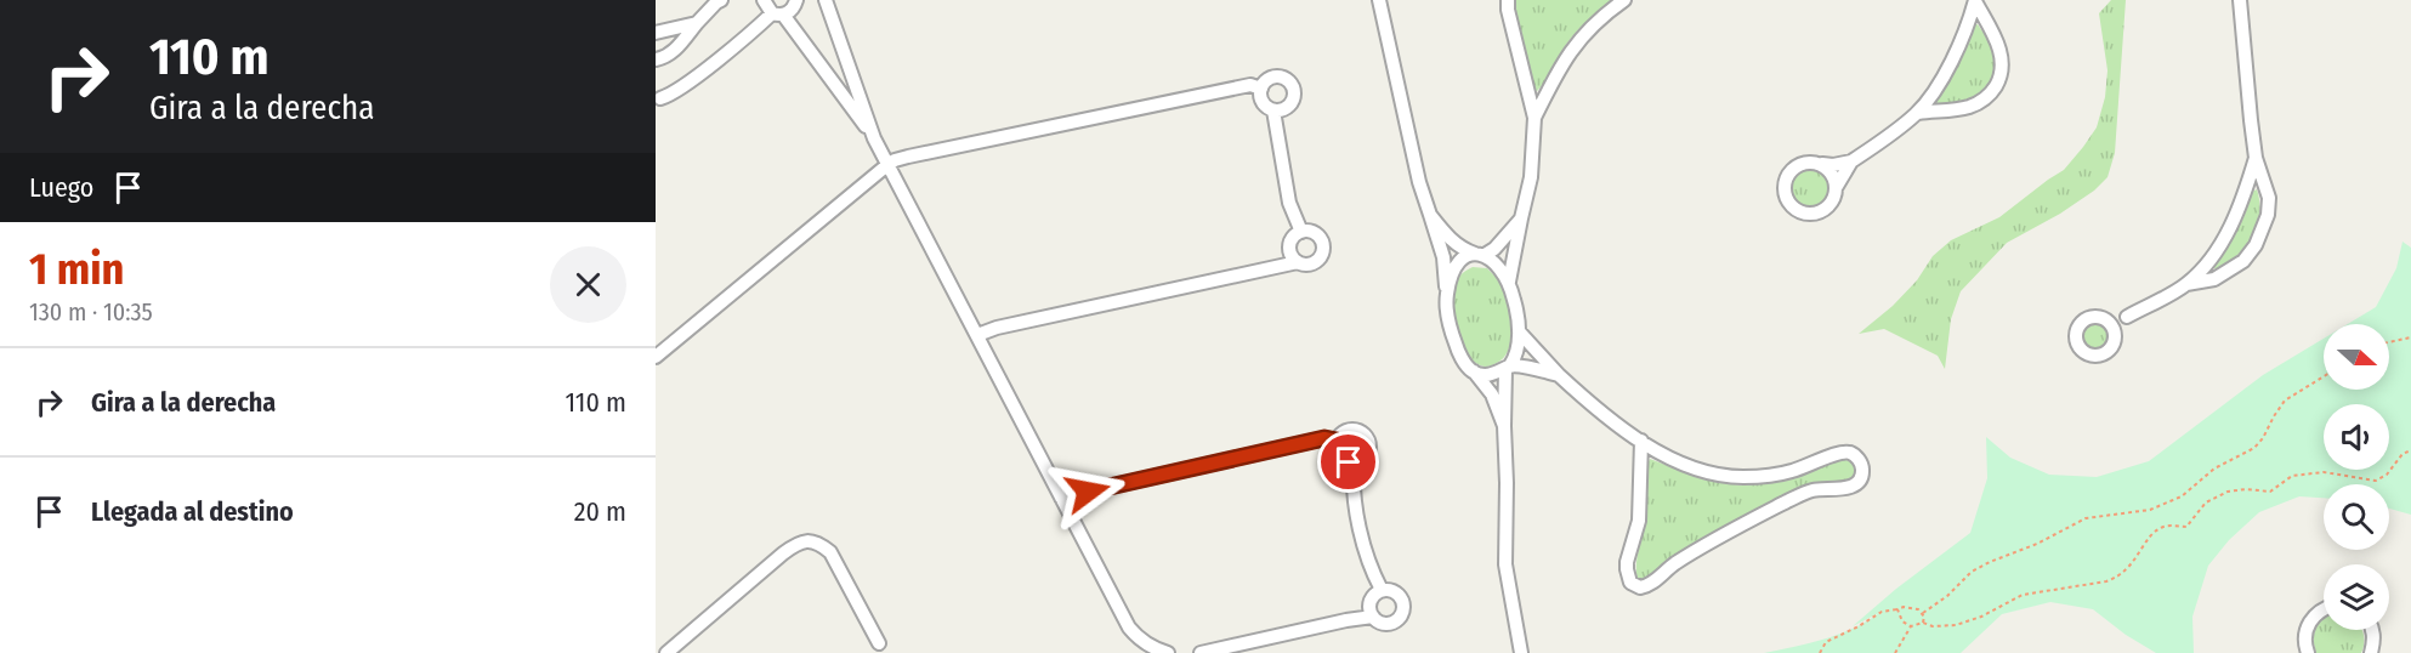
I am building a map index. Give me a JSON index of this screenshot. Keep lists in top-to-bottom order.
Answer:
{
  "north": "right",
  "page": {
    "turn": ["110 m", "Gira a la derecha"],
    "then": "Luego",
    "heading": ["1 min", "130 m · 10:35"],
    "list": [
      {
        "name": "Gira a la derecha",
        "value": "110 m"
      },
      {
        "name": "Llegada al destino",
        "value": "20 m"
      }
    ]
  }
}
